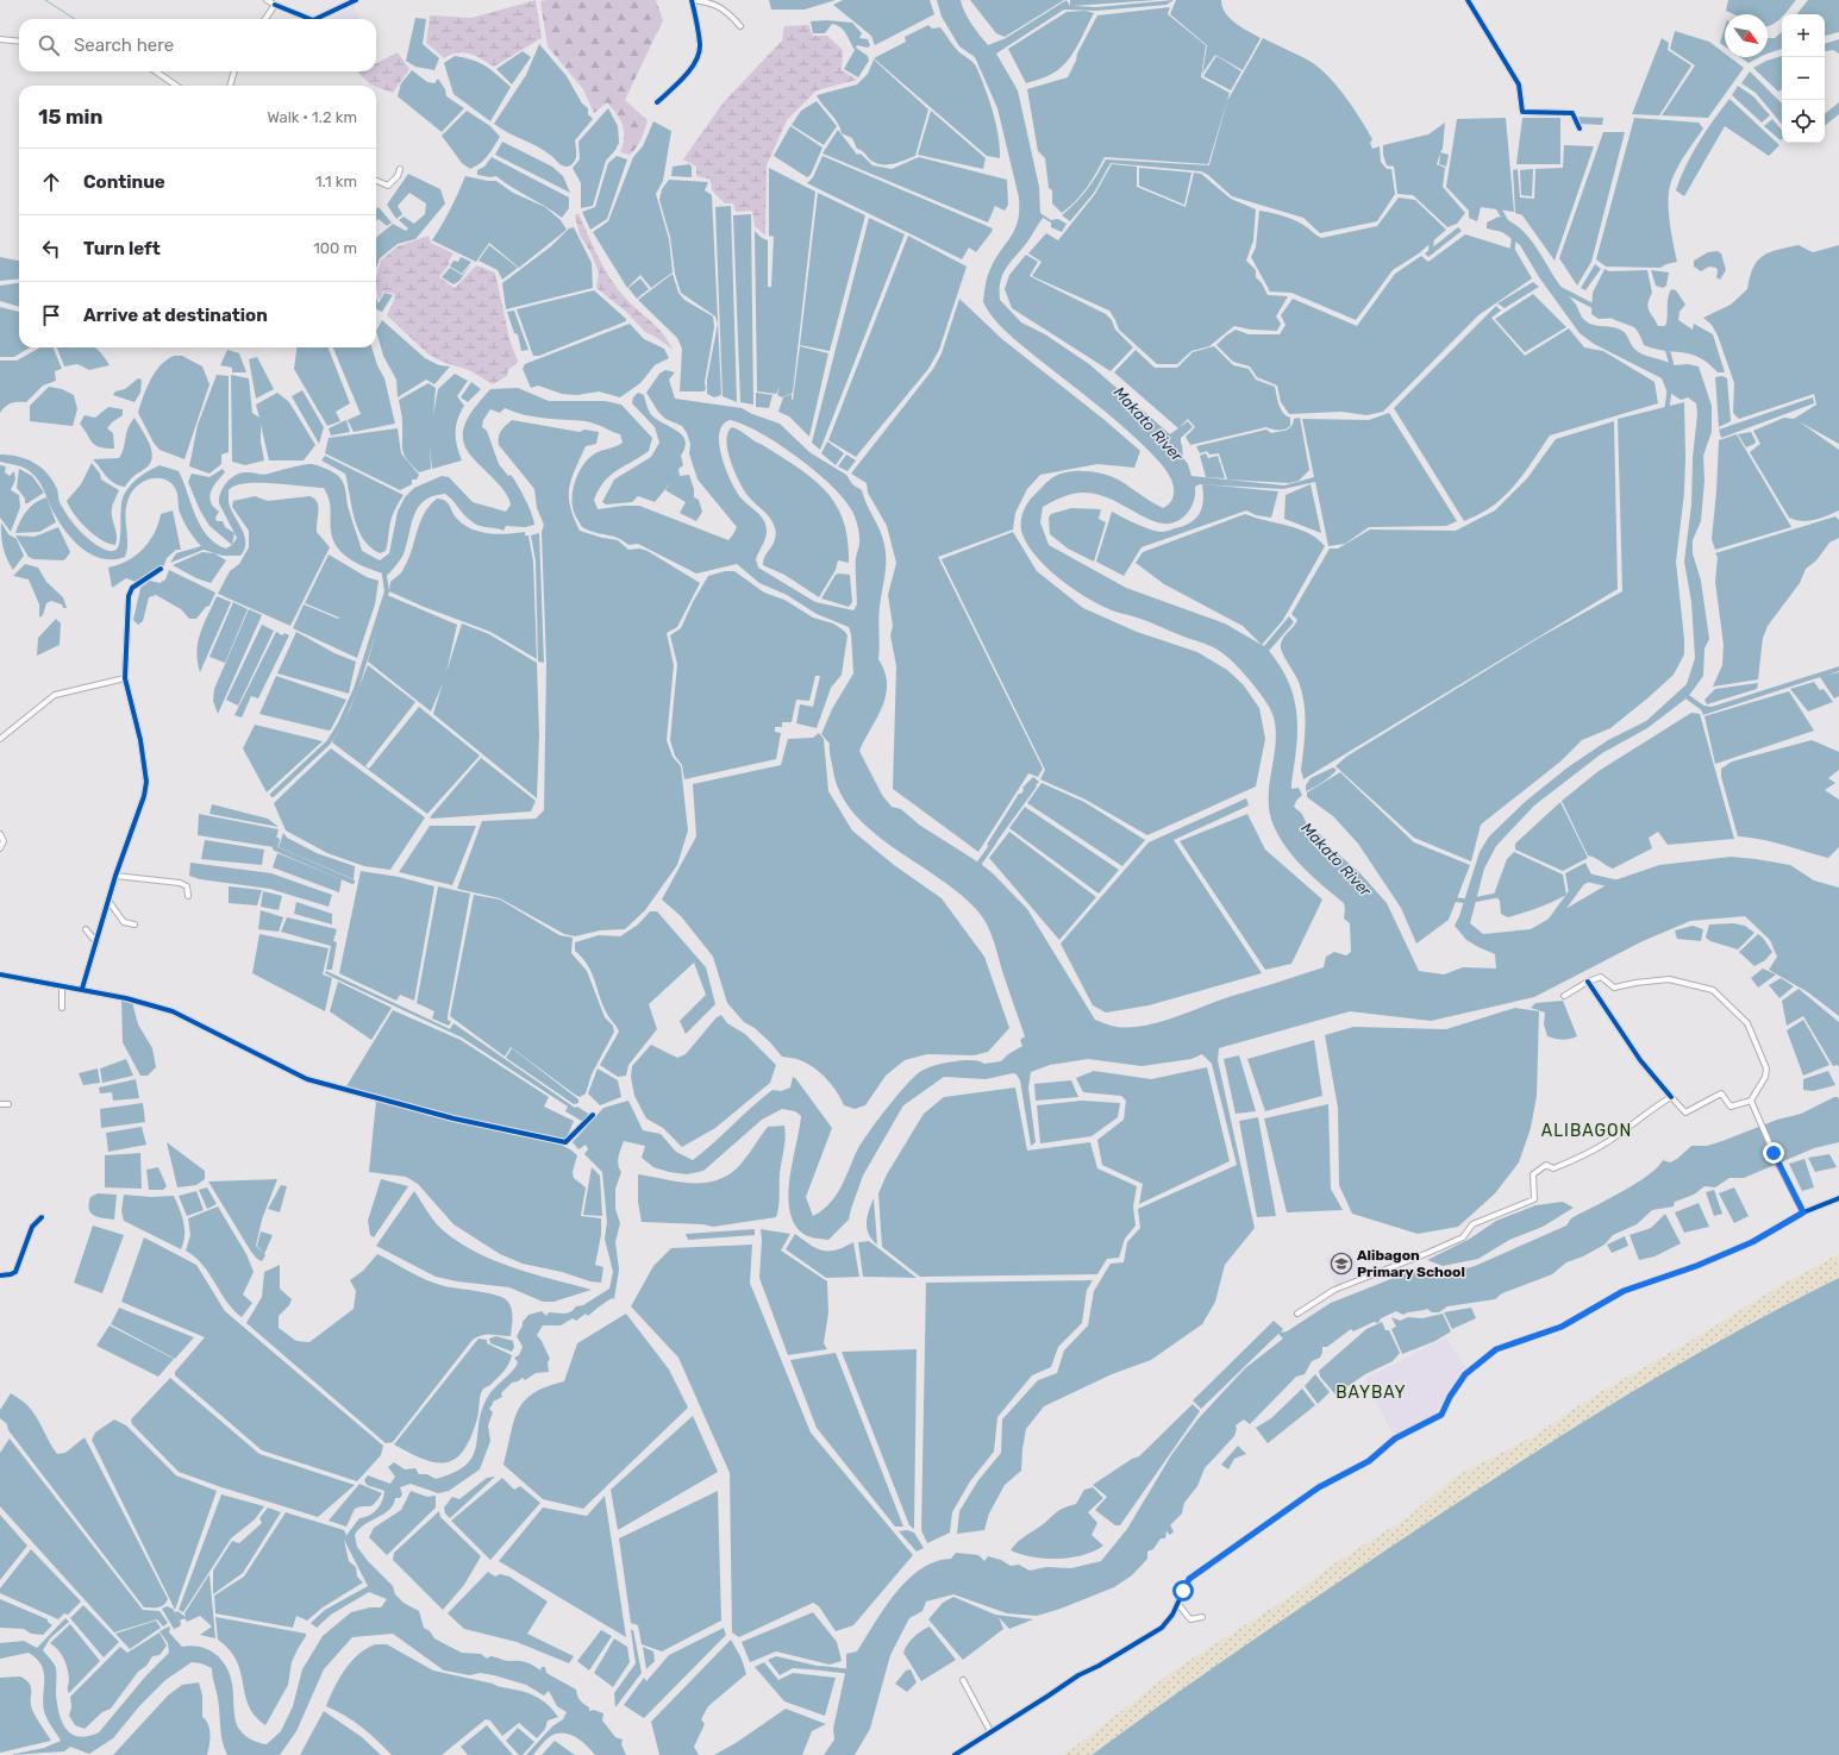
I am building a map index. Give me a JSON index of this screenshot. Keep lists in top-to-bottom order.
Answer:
{
  "districts": ["ALIBAGON", "BAYBAY"],
  "water": ["Makato River"],
  "places": {
    "school or university": ["Alibagon Primary School"]
  },
  "north": "bottom right",
  "page": {
    "map_buttons": ["+", "−"],
    "search": "Search here",
    "heading": ["15 min", "Walk · 1.2 km"],
    "list": [
      ["Continue", "1.1 km"],
      ["Turn left", "100 m"],
      "Arrive at destination"
    ]
  }
}
